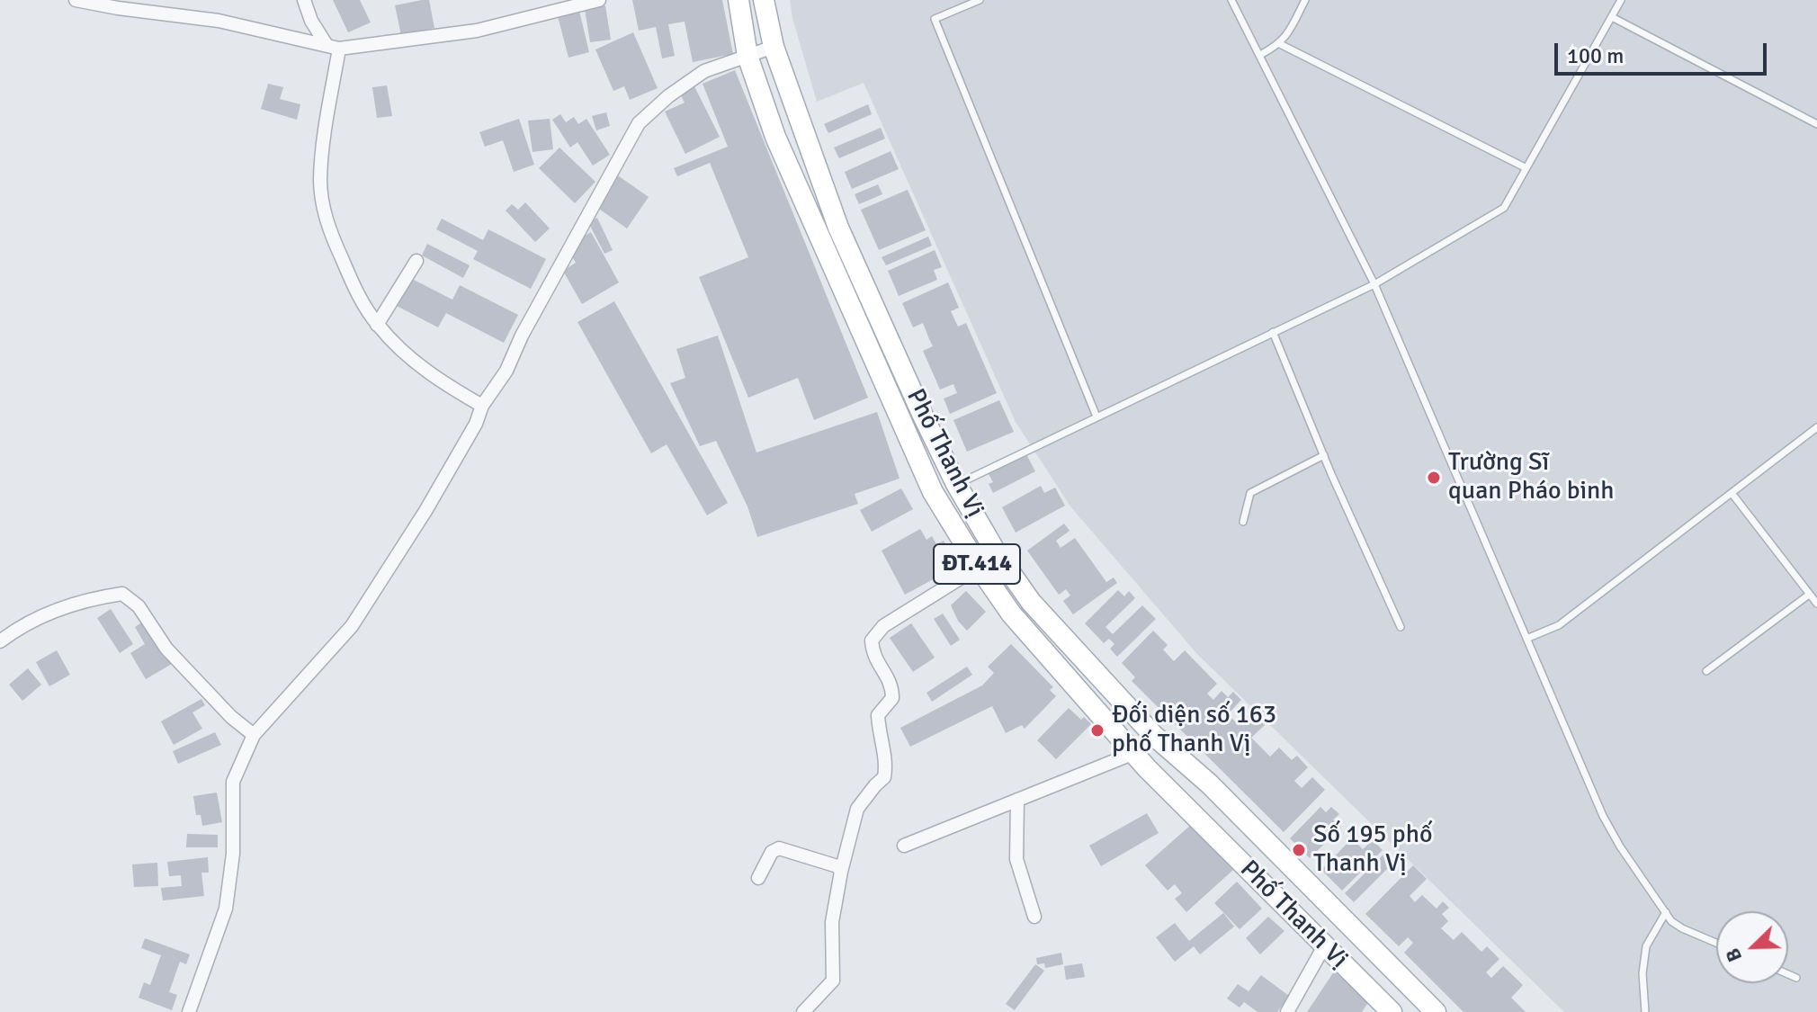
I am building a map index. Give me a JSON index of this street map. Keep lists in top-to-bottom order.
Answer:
{
  "streets": {
    "main road": ["Phố Thanh Vị", "ĐT.414"]
  },
  "places": ["Trường Sĩ quan Pháo binh", "Đối diện số 163 phố Thanh Vị", "Số 195 phố Thanh Vị"],
  "scale_bar": "100 m",
  "north": "bottom left"
}
